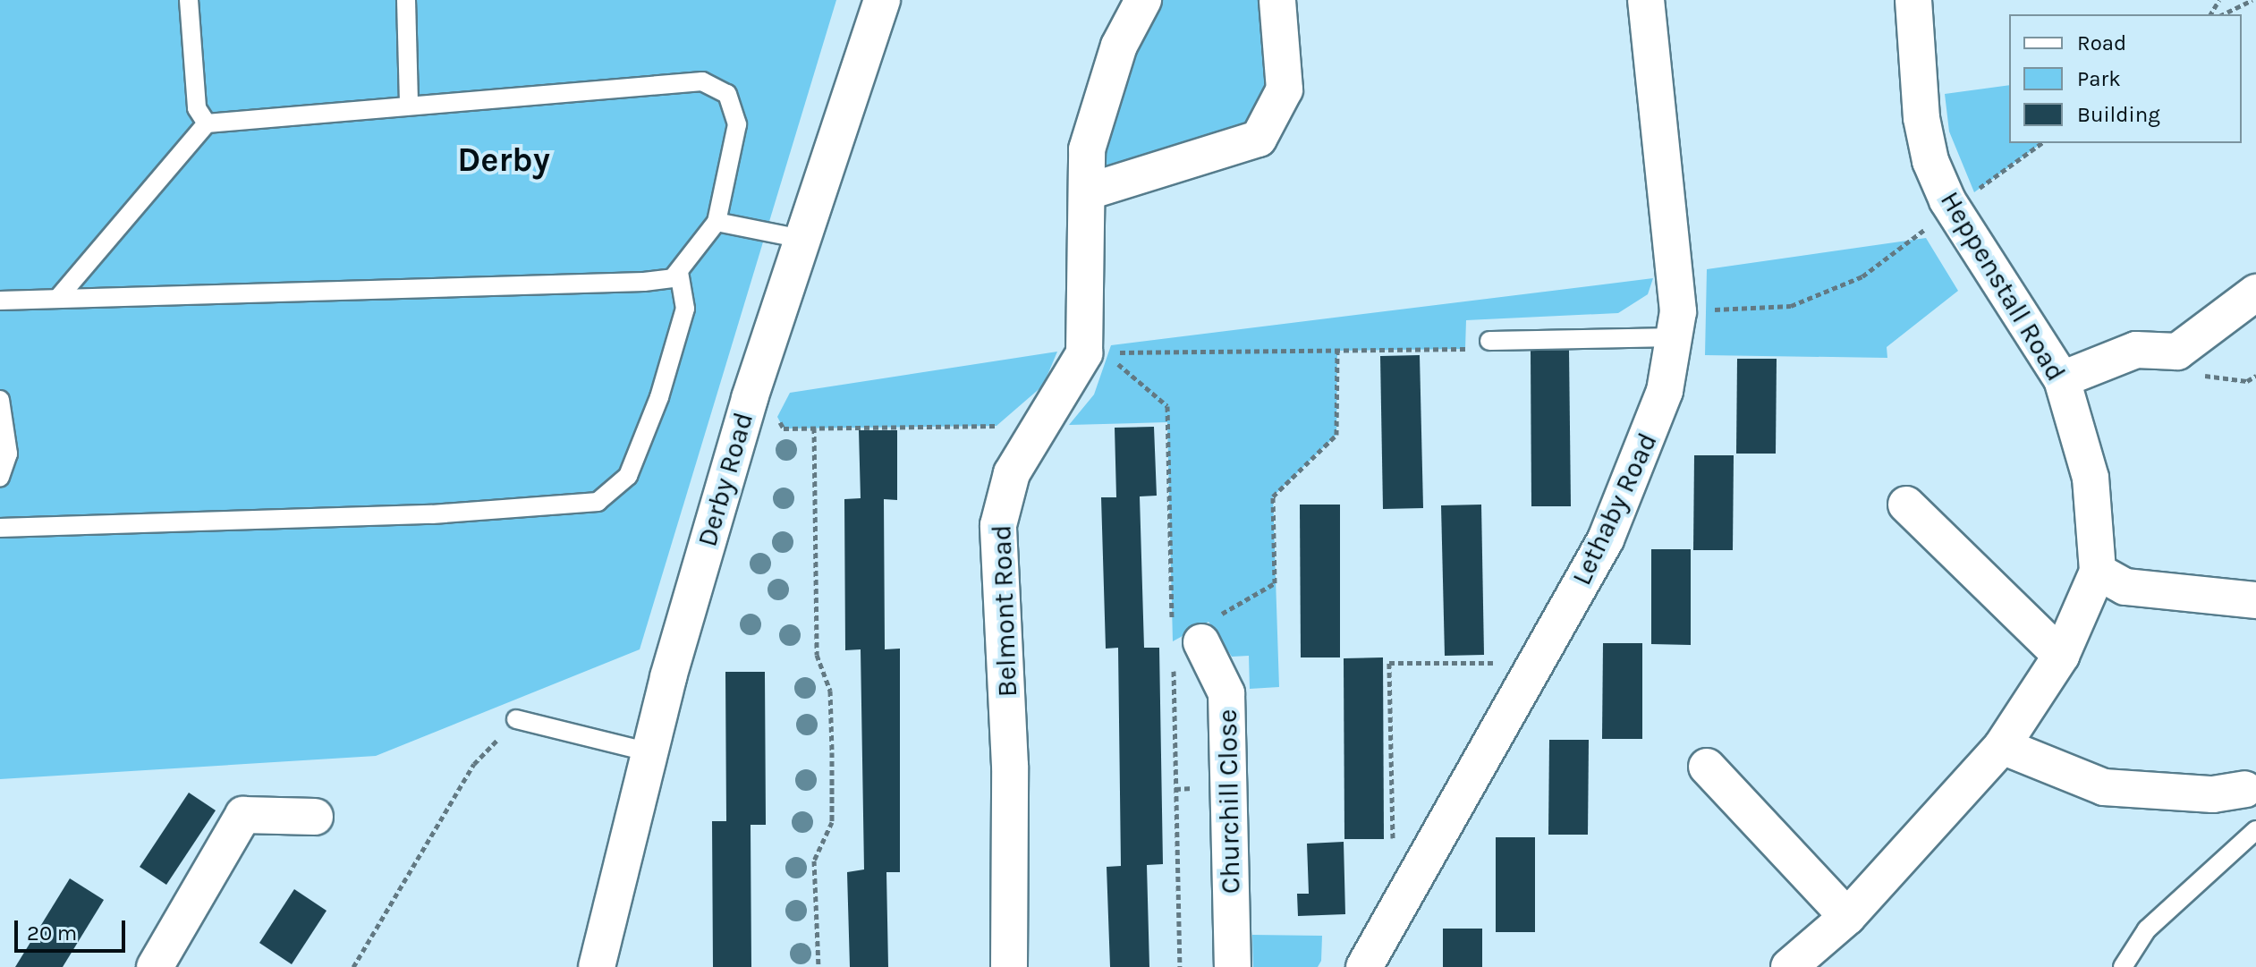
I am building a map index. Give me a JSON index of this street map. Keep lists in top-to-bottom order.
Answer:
{
  "streets": {
    "street": [
      "Heppenstall Road",
      "Derby Road",
      "Lethaby Road",
      "Belmont Road",
      "Churchill Close"
    ]
  },
  "districts": ["Derby"],
  "legend": ["Road", "Park", "Building"],
  "scale_bar": "20 m"
}
